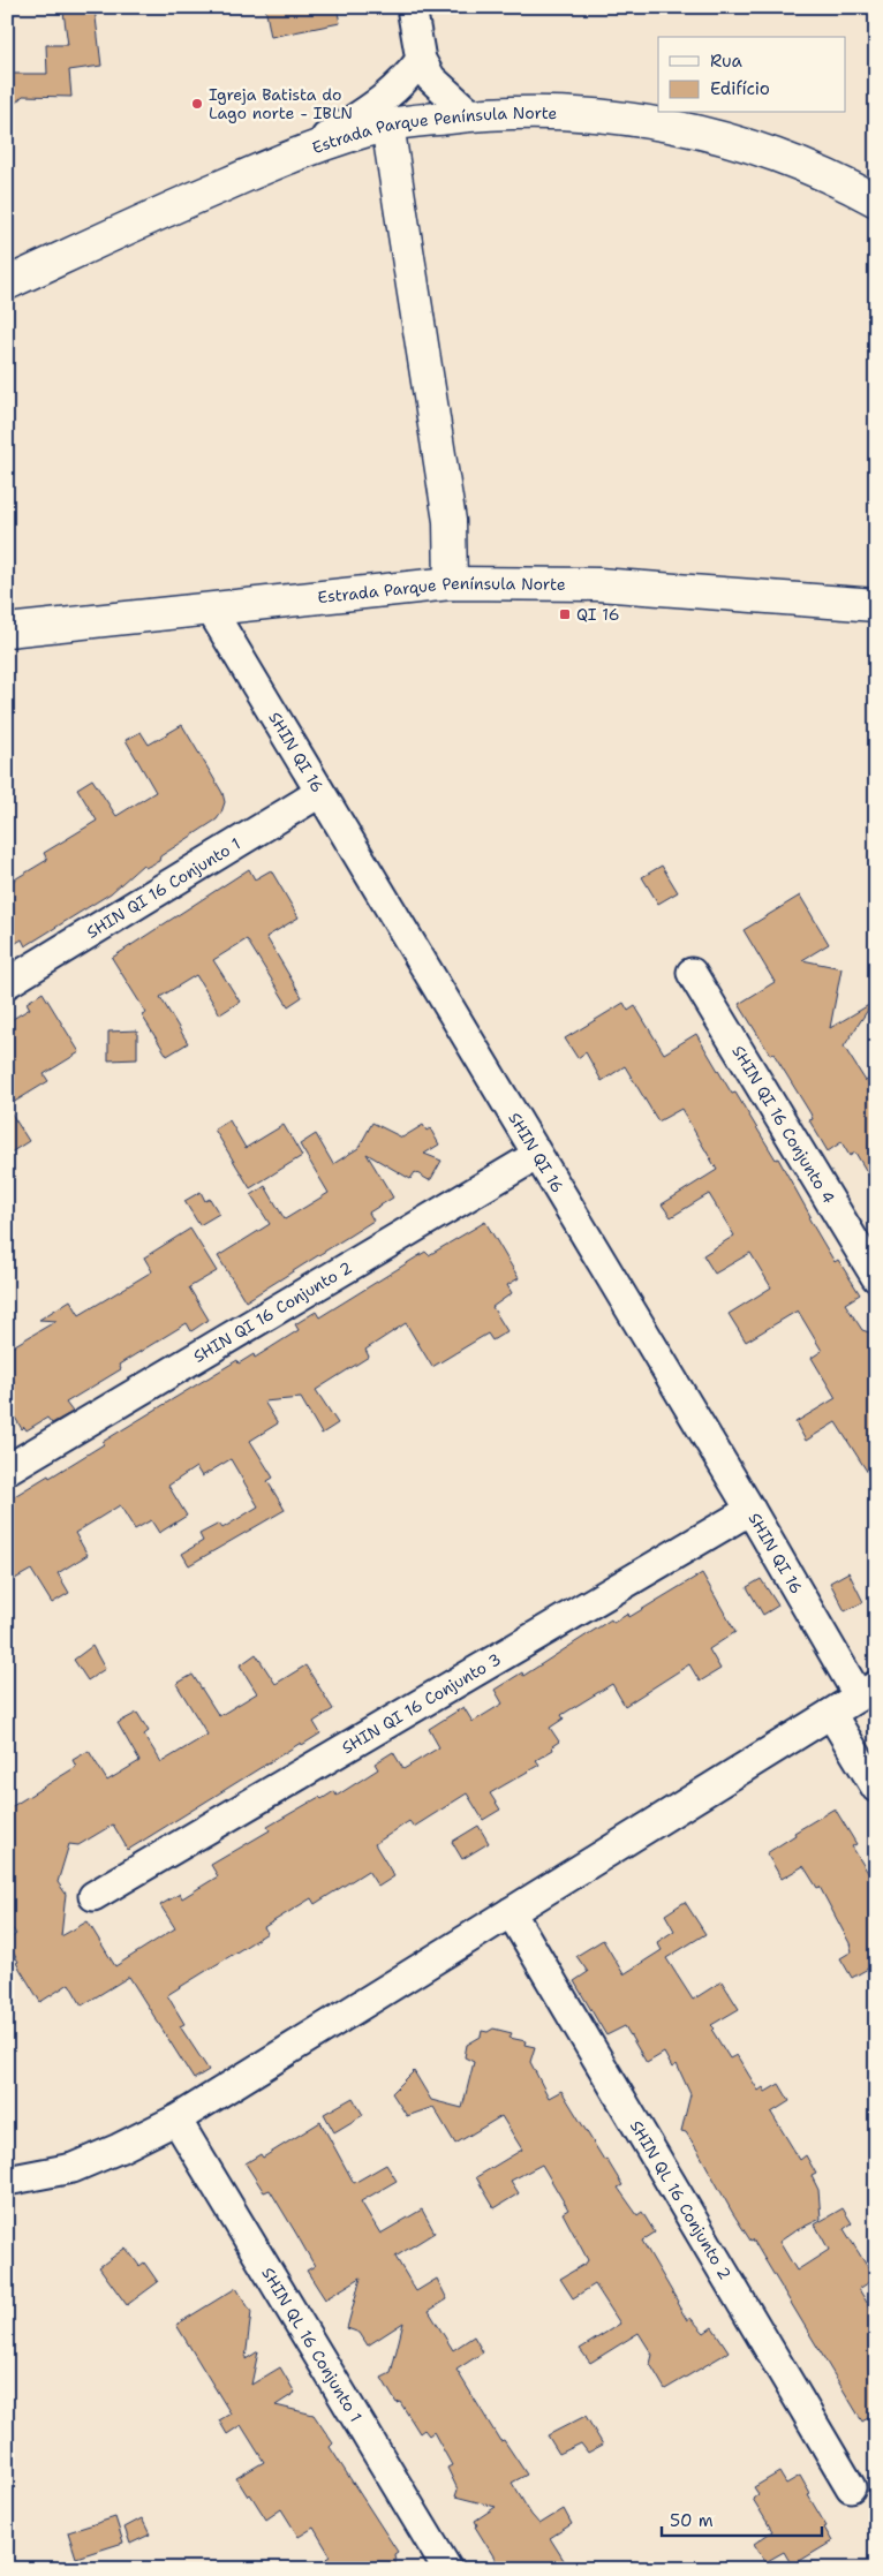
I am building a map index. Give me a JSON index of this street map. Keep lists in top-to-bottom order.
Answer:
{
  "streets": {
    "main road": ["Estrada Parque Península Norte"],
    "street": [
      "SHIN QI 16",
      "SHIN QI 16 Conjunto 1",
      "SHIN QI 16 Conjunto 4",
      "SHIN QI 16 Conjunto 2",
      "SHIN QI 16 Conjunto 3",
      "SHIN QL 16 Conjunto 2",
      "SHIN QL 16 Conjunto 1"
    ]
  },
  "crossings": [
    ["Estrada Parque Península Norte", "SHIN QI 16"],
    ["SHIN QI 16", "SHIN QI 16 Conjunto 1"],
    ["SHIN QI 16", "SHIN QI 16 Conjunto 2"],
    ["SHIN QI 16", "SHIN QI 16 Conjunto 3"]
  ],
  "places": {
    "other": ["Igreja Batista do Lago norte - IBLN"],
    "transit": ["QI 16"]
  },
  "legend": ["Rua", "Edifício"],
  "scale_bar": "50 m"
}
